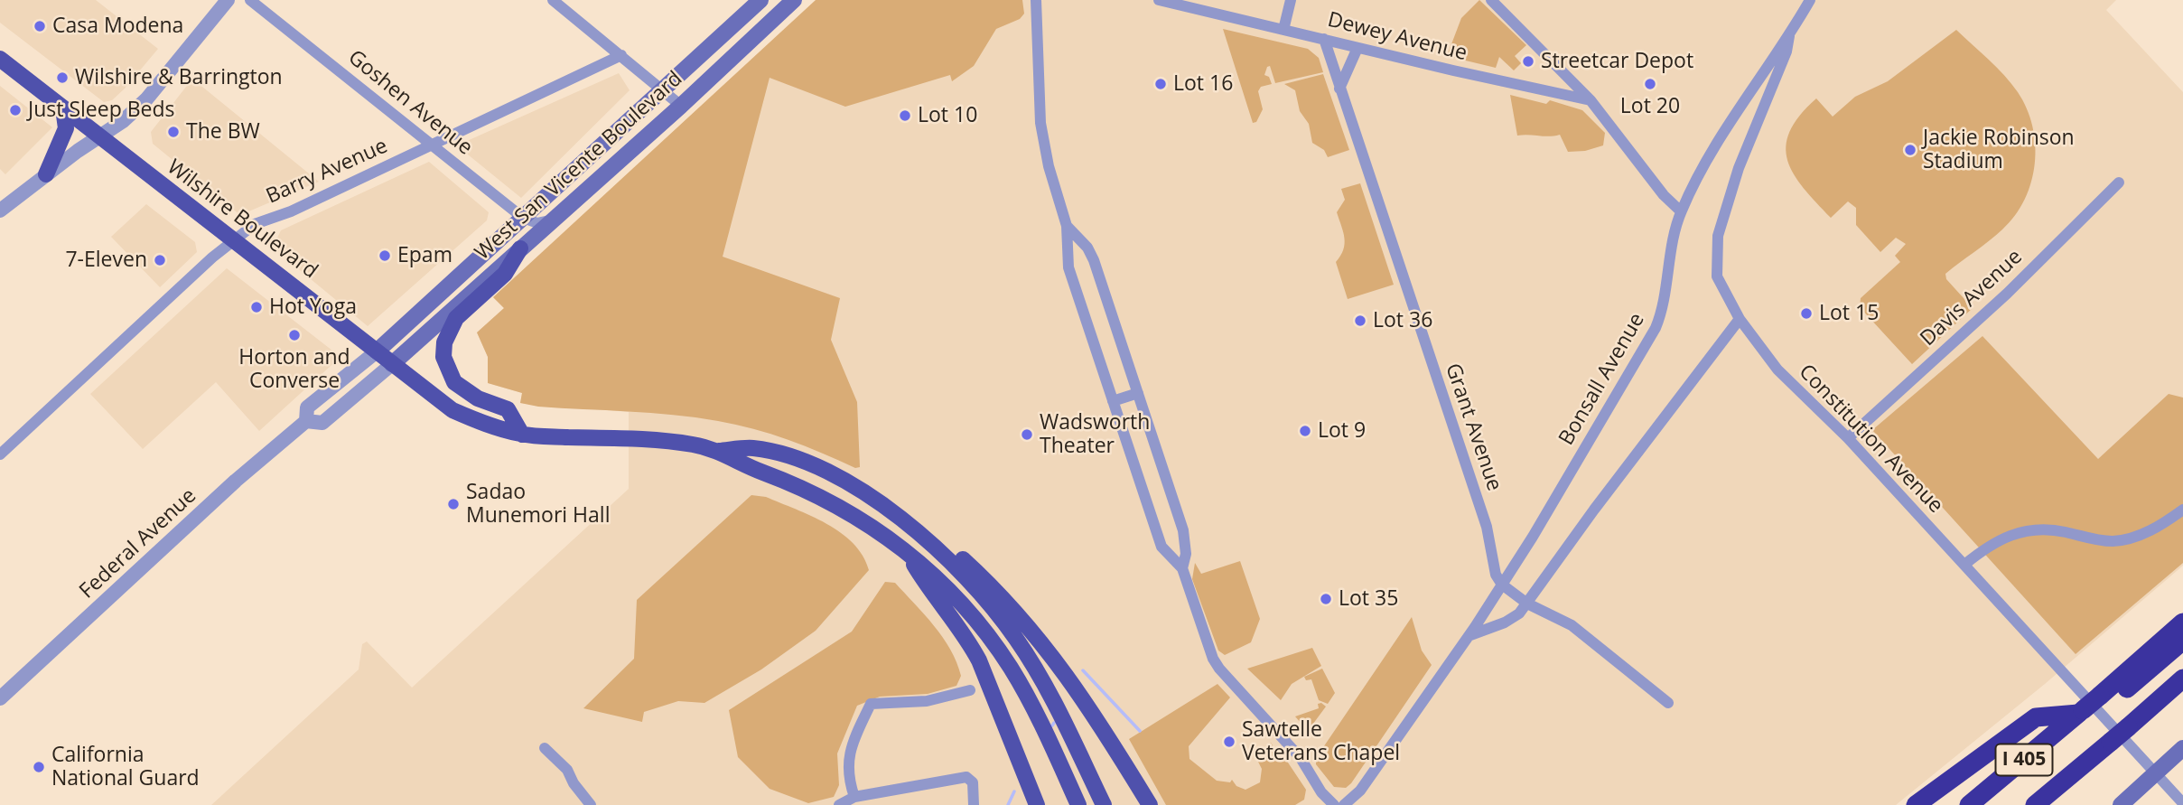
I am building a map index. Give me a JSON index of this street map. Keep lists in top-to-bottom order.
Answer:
{
  "streets": {
    "highway": ["I 405"],
    "main road": ["West San Vicente Boulevard", "Wilshire Boulevard"],
    "street": [
      "Dewey Avenue",
      "Goshen Avenue",
      "Barry Avenue",
      "Davis Avenue",
      "Bonsall Avenue",
      "Grant Avenue",
      "Constitution Avenue",
      "Federal Avenue"
    ]
  },
  "crossings": [
    ["Dewey Avenue", "Grant Avenue"],
    ["Goshen Avenue", "West San Vicente Boulevard"],
    ["Goshen Avenue", "Barry Avenue"],
    ["West San Vicente Boulevard", "Wilshire Boulevard"],
    ["West San Vicente Boulevard", "Federal Avenue"],
    ["Barry Avenue", "Wilshire Boulevard"],
    ["Wilshire Boulevard", "Federal Avenue"],
    ["Davis Avenue", "Constitution Avenue"],
    ["Bonsall Avenue", "Grant Avenue"],
    ["Bonsall Avenue", "Constitution Avenue"]
  ],
  "places": [
    "Casa Modena",
    "Streetcar Depot",
    "Wilshire & Barrington",
    "Lot 16",
    "Lot 20",
    "Just Sleep Beds",
    "Lot 10",
    "The BW",
    "Jackie Robinson Stadium",
    "Epam",
    "7-Eleven",
    "Hot Yoga",
    "Lot 15",
    "Lot 36",
    "Horton and Converse",
    "Lot 9",
    "Wadsworth Theater",
    "Sadao Munemori Hall",
    "Lot 35",
    "Sawtelle Veterans Chapel",
    "California National Guard"
  ]
}
